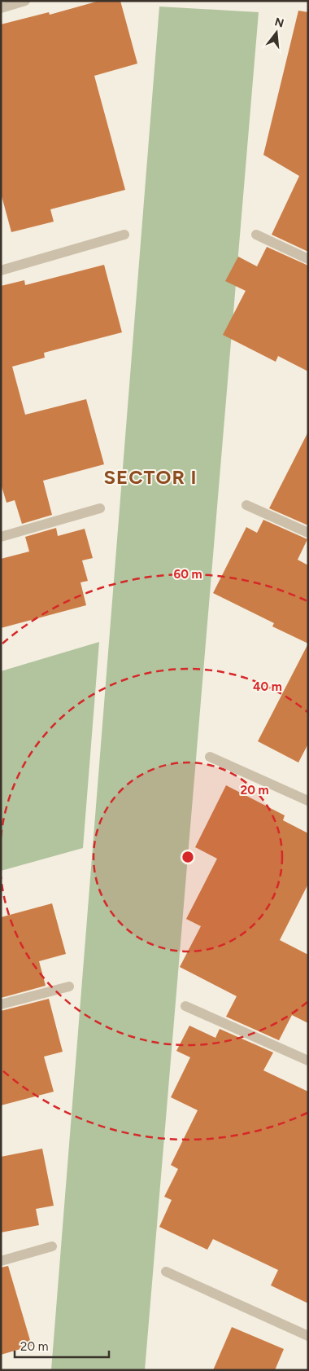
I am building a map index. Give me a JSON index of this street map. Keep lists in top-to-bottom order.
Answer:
{
  "districts": ["SECTOR I"],
  "scale_bar": "20 m",
  "north": "top",
  "rings": ["60 m", "40 m", "20 m"]
}
